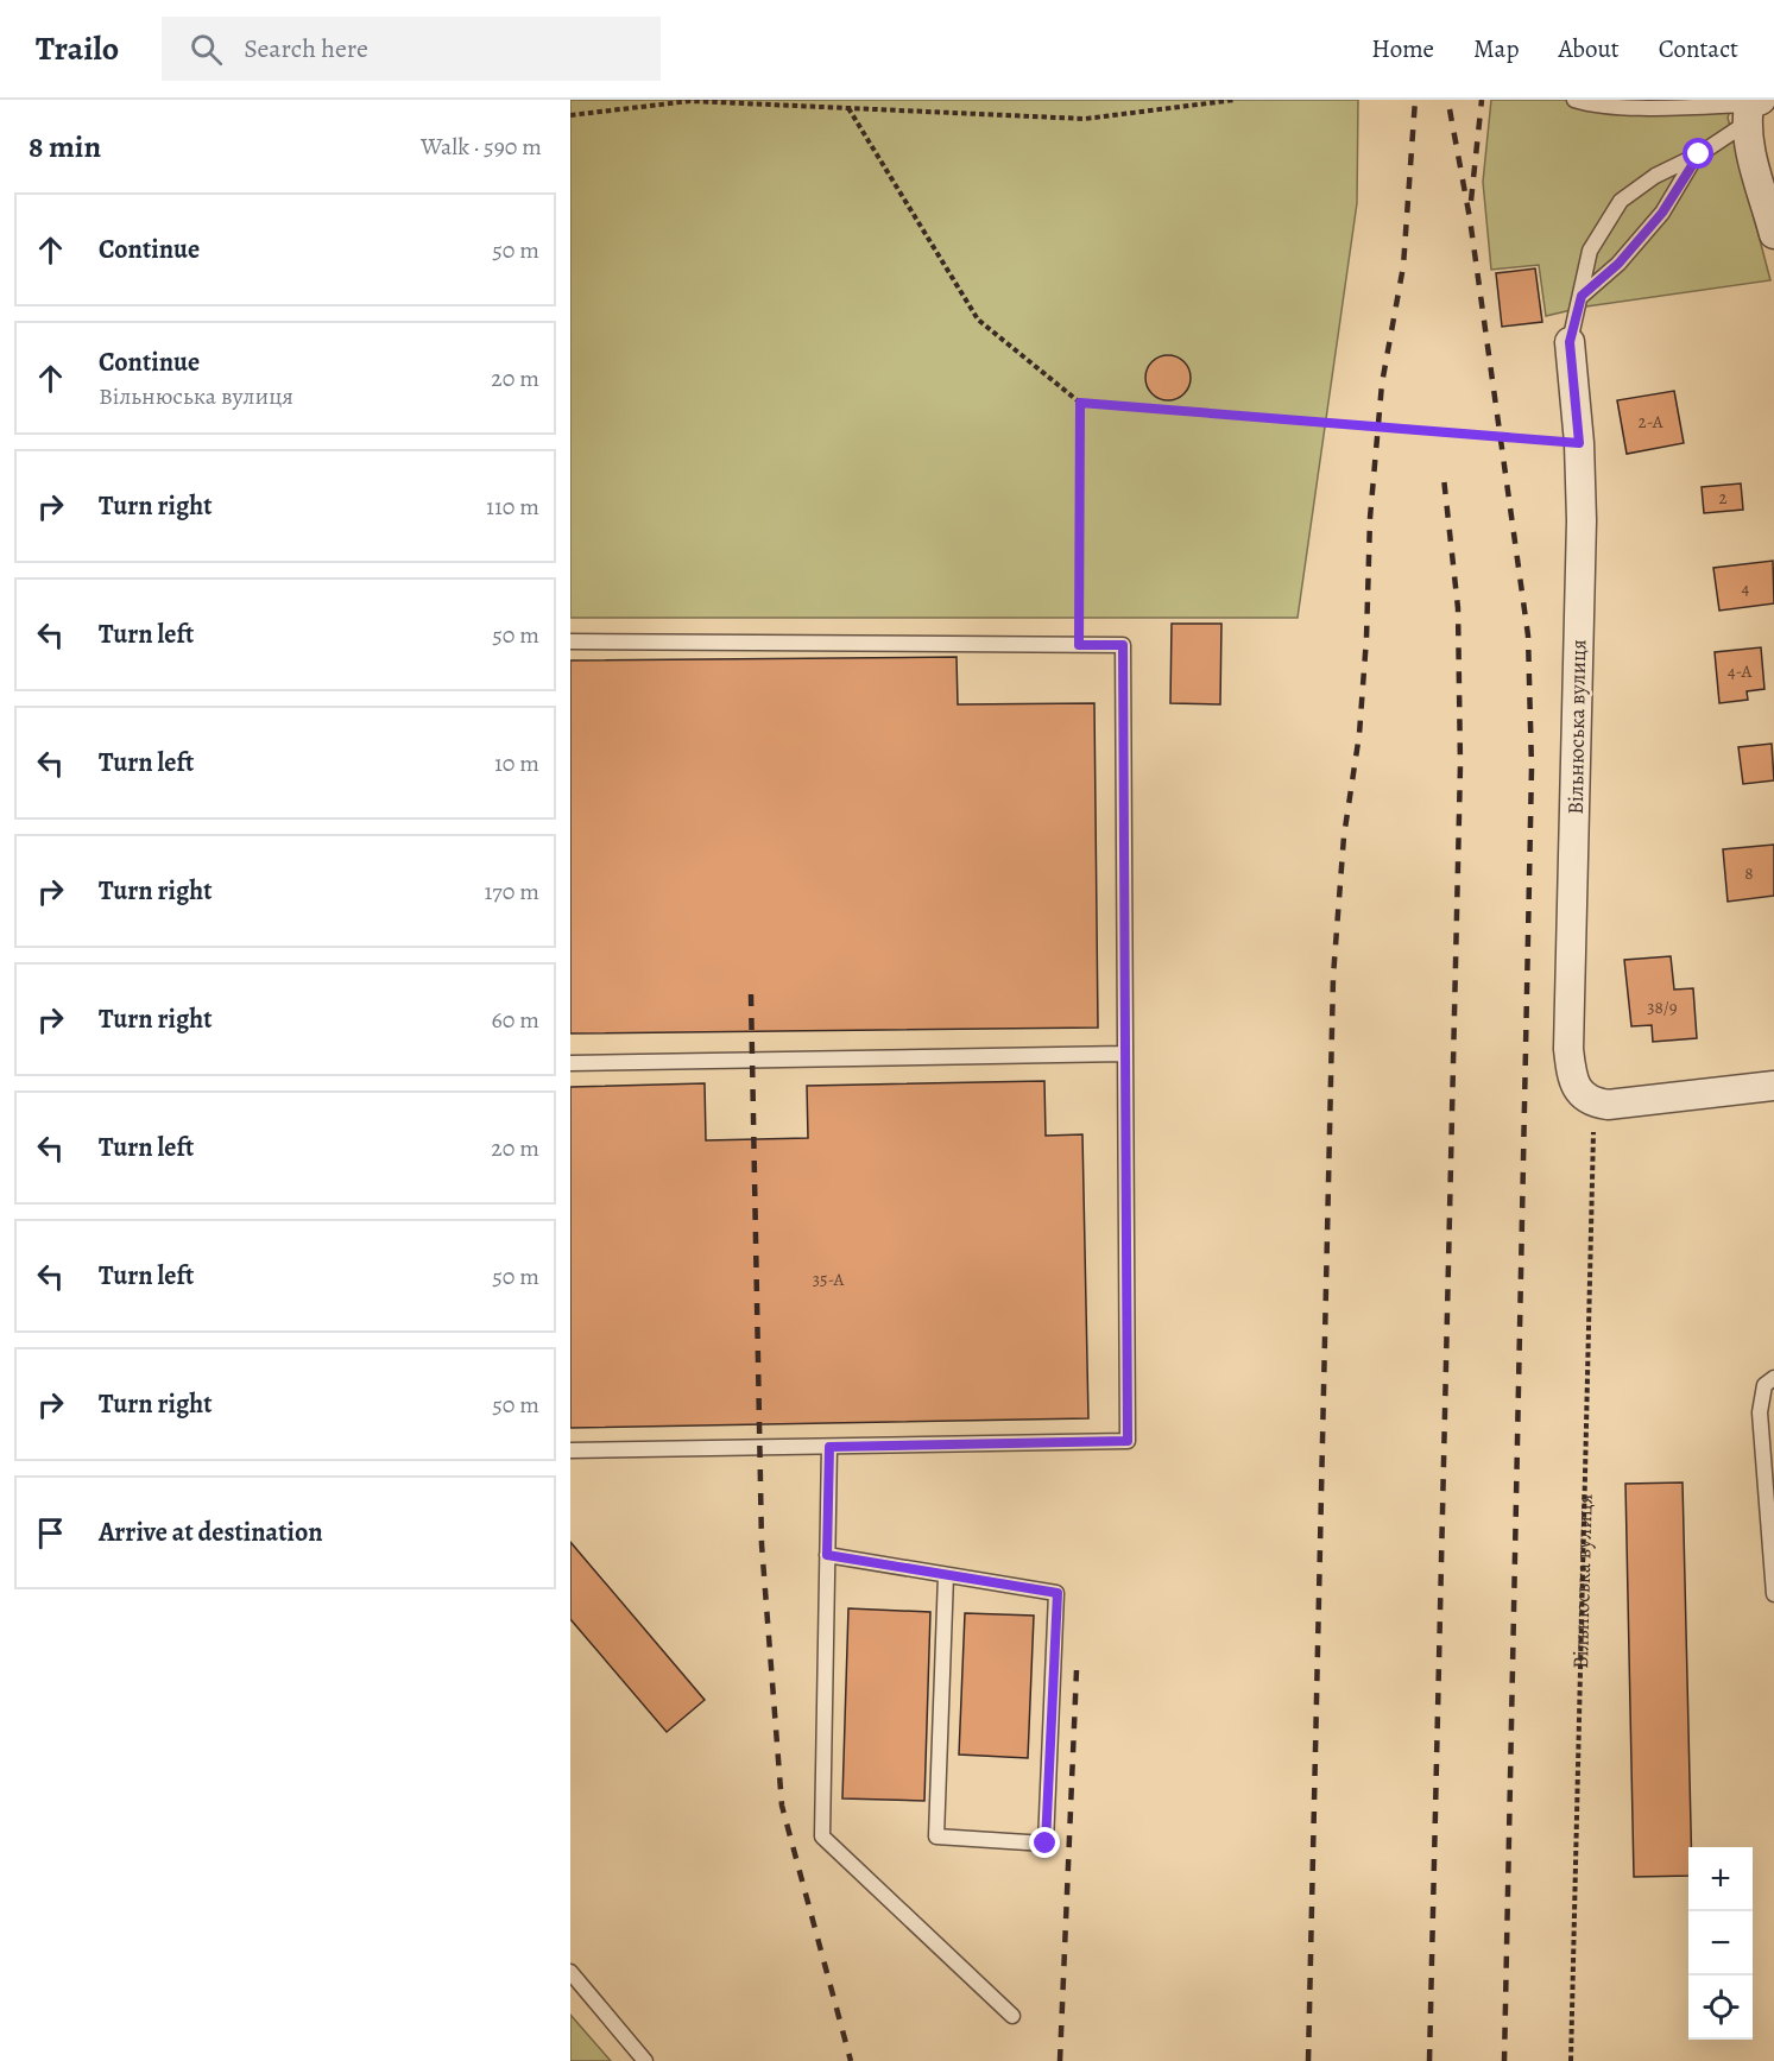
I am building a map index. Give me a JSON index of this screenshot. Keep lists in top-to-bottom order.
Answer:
{
  "streets": {
    "street": ["Вільнюська вулиця"]
  },
  "house_numbers": [
    "2-А",
    "2",
    "4",
    "4-А",
    "8",
    "38/9",
    "35-А"
  ],
  "page": {
    "header": "Trailo",
    "search": "Search here",
    "nav": [
      "Home",
      "Map",
      "About",
      "Contact"
    ],
    "heading": ["8 min", "Walk · 590 m"],
    "list": [
      ["Continue", "50 m"],
      ["Continue", "Вільнюська вулиця", "20 m"],
      ["Turn right", "110 m"],
      ["Turn left", "50 m"],
      ["Turn left", "10 m"],
      ["Turn right", "170 m"],
      ["Turn right", "60 m"],
      ["Turn left", "20 m"],
      ["Turn left", "50 m"],
      ["Turn right", "50 m"],
      "Arrive at destination"
    ],
    "map_buttons": ["+", "−"]
  }
}
